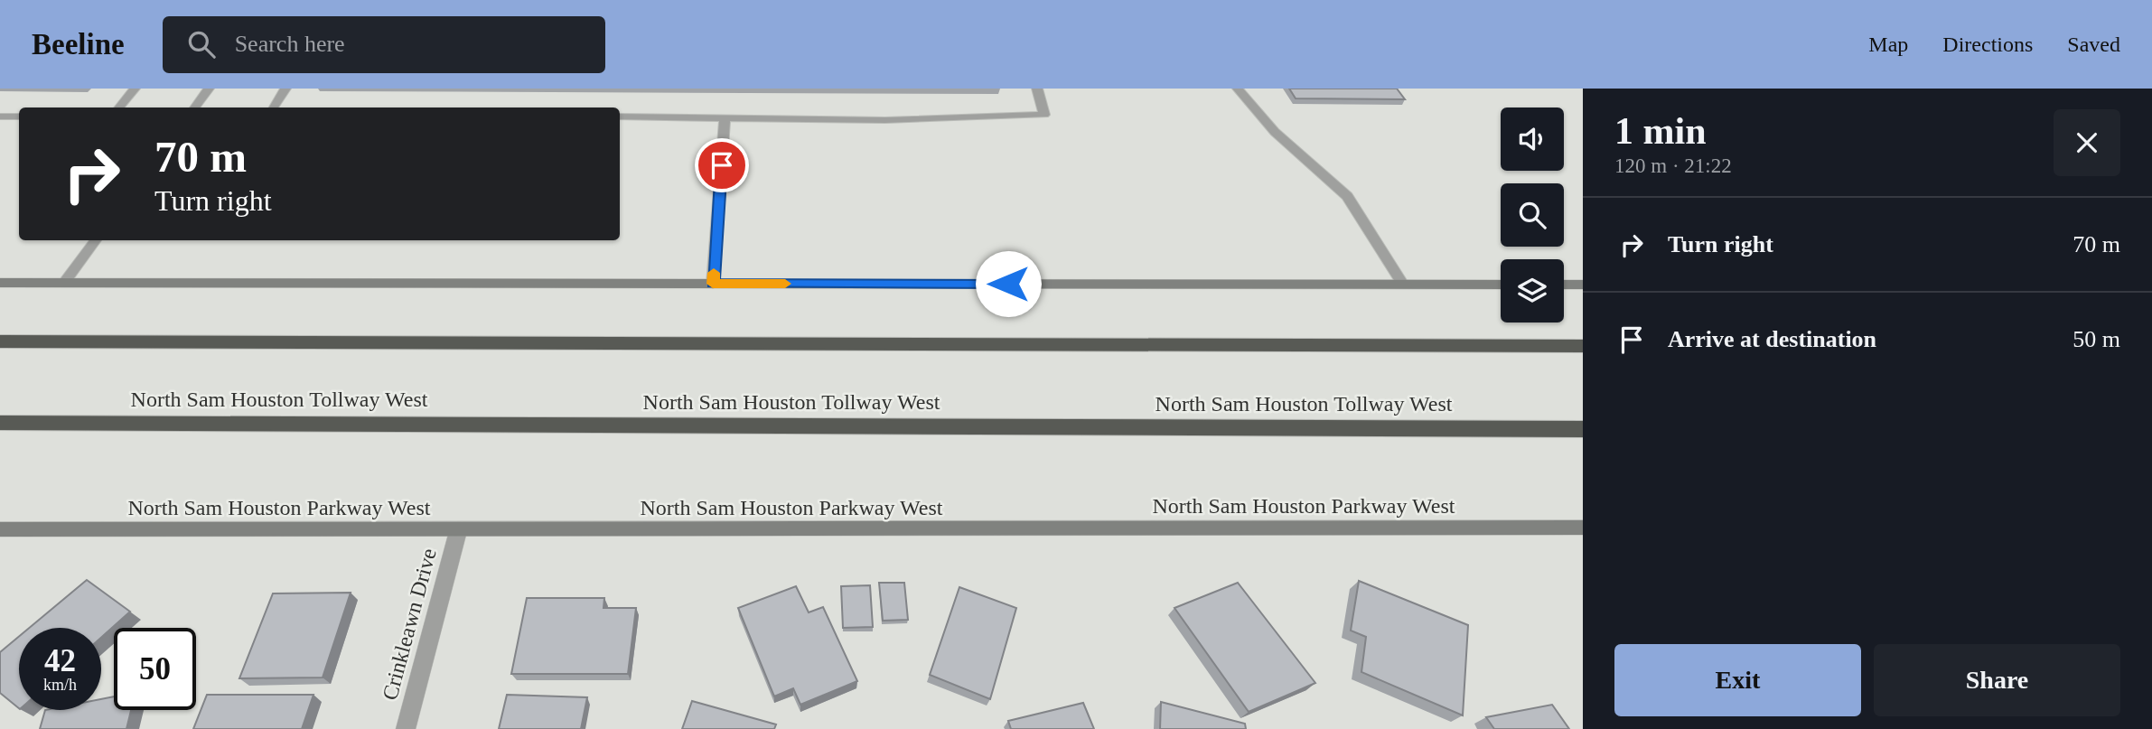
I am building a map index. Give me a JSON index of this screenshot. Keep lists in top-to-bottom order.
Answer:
{
  "streets": {
    "highway": ["North Sam Houston Tollway West"],
    "main road": ["North Sam Houston Parkway West"],
    "street": ["Crinkleawn Drive"]
  },
  "crossings": [
    ["North Sam Houston Parkway West", "Crinkleawn Drive"]
  ],
  "page": {
    "header": "Beeline",
    "search": "Search here",
    "nav": ["Map", "Directions", "Saved"],
    "heading": ["1 min", "120 m · 21:22"],
    "turn": ["70 m", "Turn right"],
    "list": [
      {
        "name": "Turn right",
        "value": "70 m"
      },
      {
        "name": "Arrive at destination",
        "value": "50 m"
      }
    ],
    "speed": "42 km/h",
    "limit": "50",
    "buttons": ["Exit", "Share"]
  }
}
